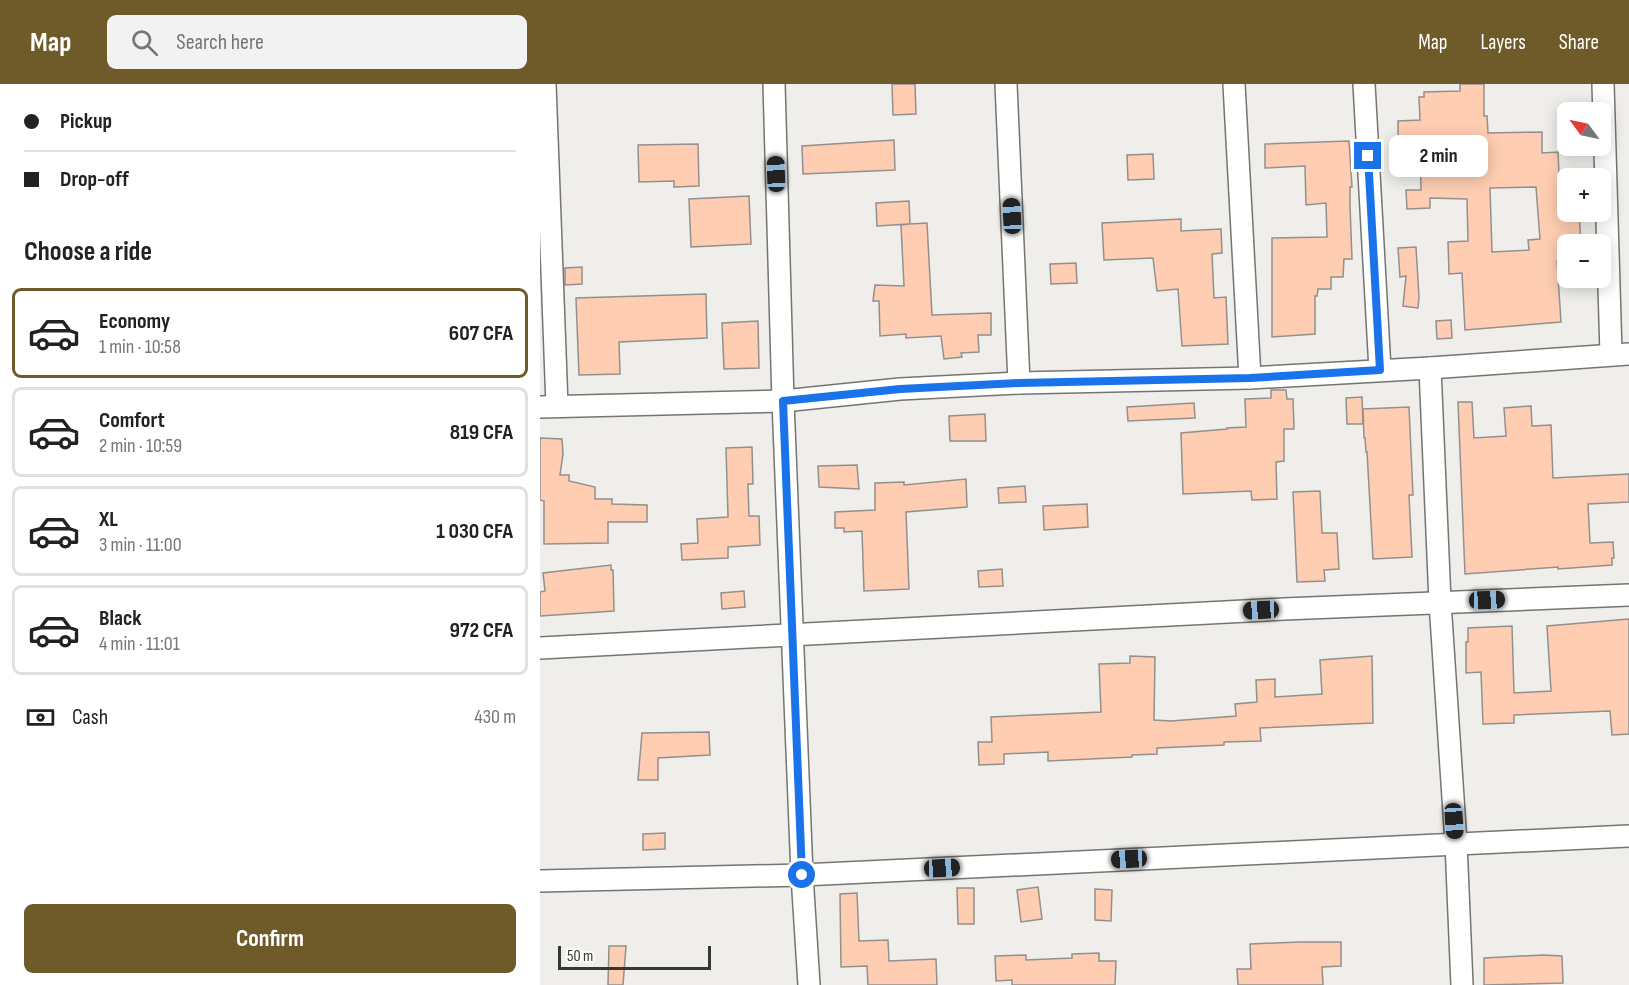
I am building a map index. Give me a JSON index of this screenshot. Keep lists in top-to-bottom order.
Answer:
{
  "scale_bar": "50 m",
  "north": "top left",
  "page": {
    "header": "Map",
    "search": "Search here",
    "nav": ["Map", "Layers", "Share"],
    "banner": ["Pickup", "Drop-off"],
    "map_buttons": ["+", "−"],
    "bubble": "2 min",
    "heading": "Choose a ride",
    "list": [
      {
        "name": "Economy",
        "note": "1 min · 10:58",
        "value": "607 CFA"
      },
      {
        "name": "Comfort",
        "note": "2 min · 10:59",
        "value": "819 CFA"
      },
      {
        "name": "XL",
        "note": "3 min · 11:00",
        "value": "1 030 CFA"
      },
      {
        "name": "Black",
        "note": "4 min · 11:01",
        "value": "972 CFA"
      }
    ],
    "pay": ["Cash", "430 m"],
    "buttons": "Confirm",
    "scale": "50 m"
  }
}
